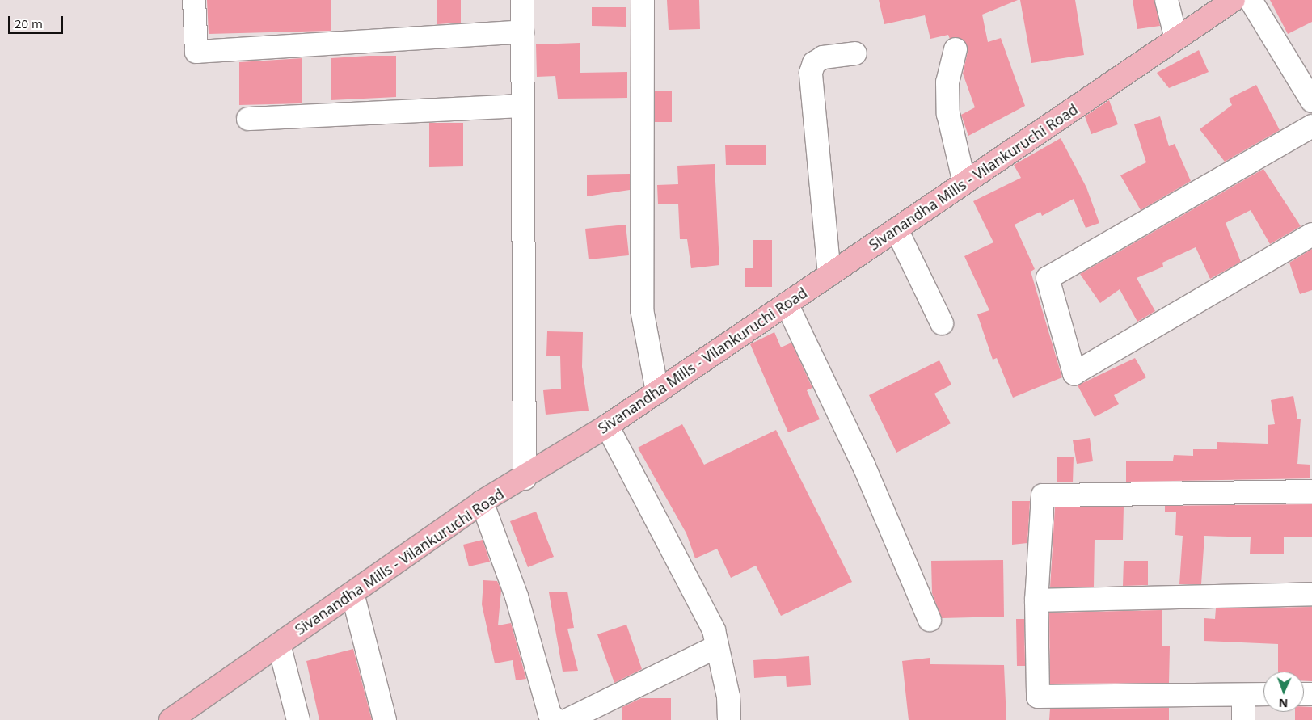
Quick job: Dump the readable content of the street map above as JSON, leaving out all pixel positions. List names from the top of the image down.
{
  "streets": {
    "main road": ["Sivanandha Mills - Vilankuruchi Road"]
  },
  "scale_bar": "20 m",
  "north": "bottom"
}
